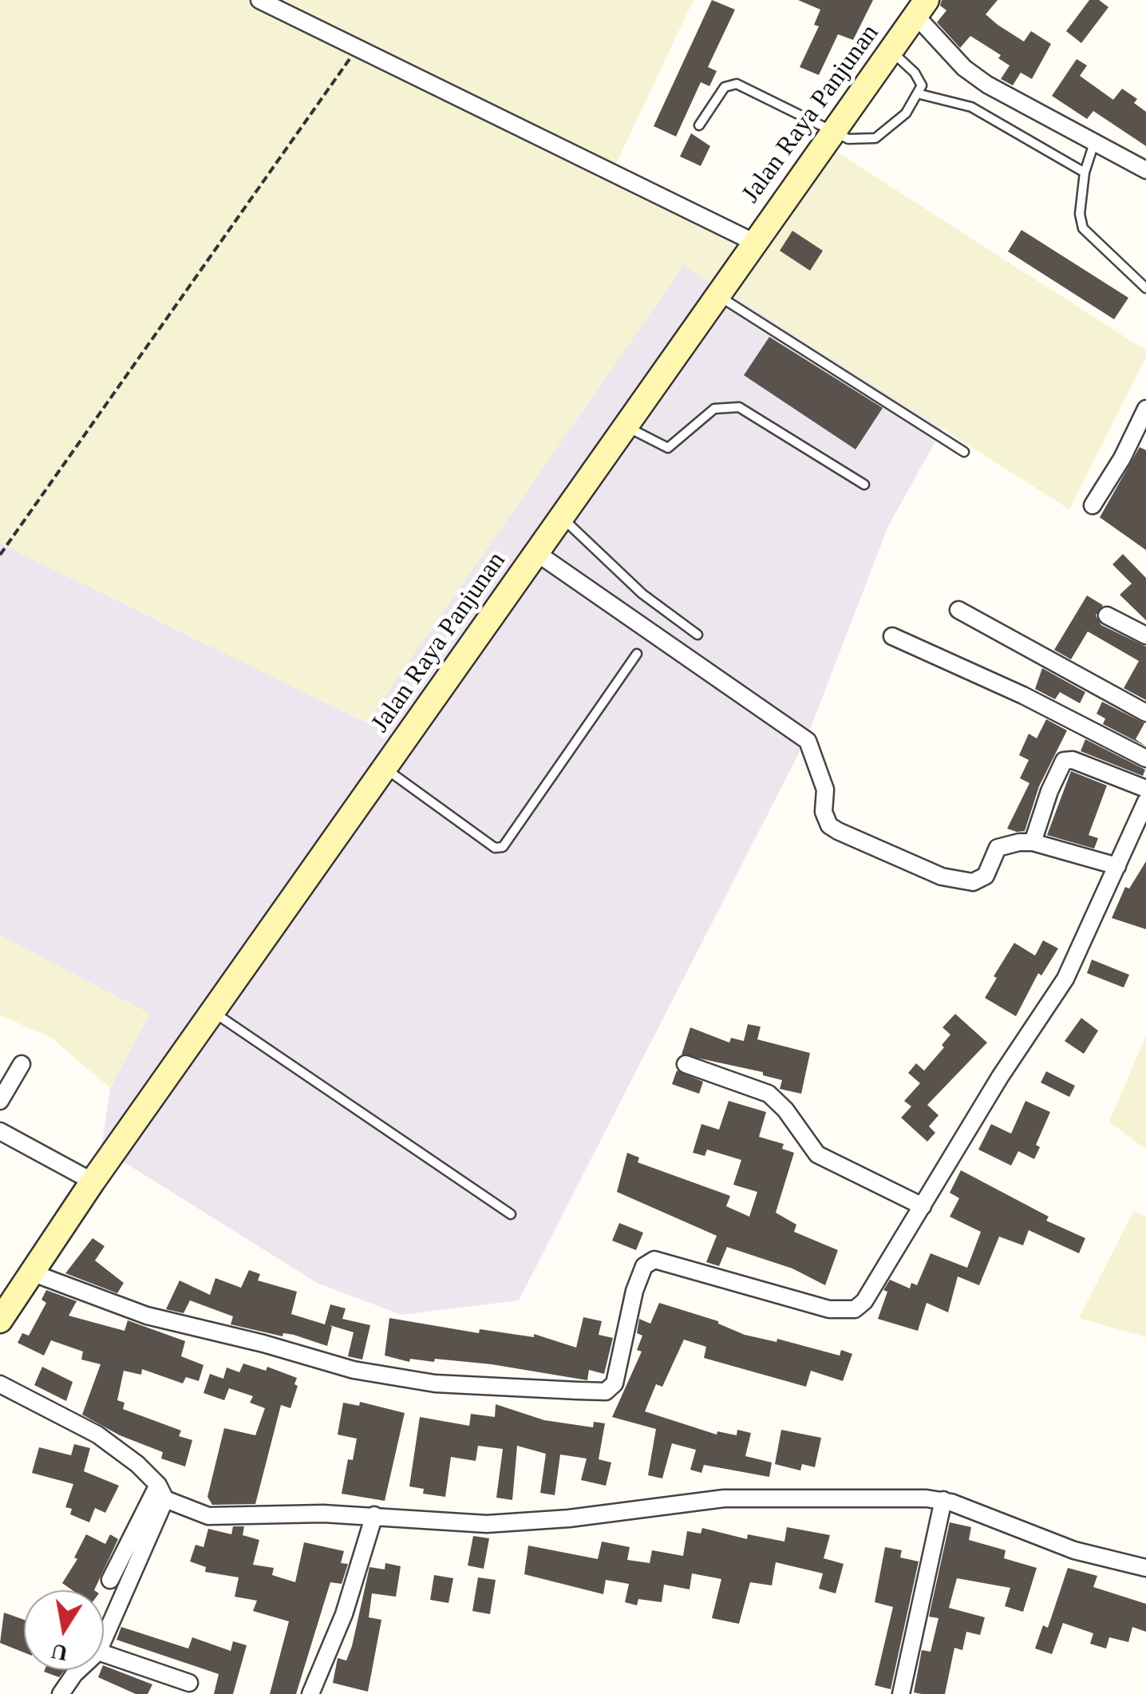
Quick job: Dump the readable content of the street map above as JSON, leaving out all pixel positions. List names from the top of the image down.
{
  "streets": {
    "main road": ["Jalan Raya Panjunan"]
  },
  "north": "bottom"
}
